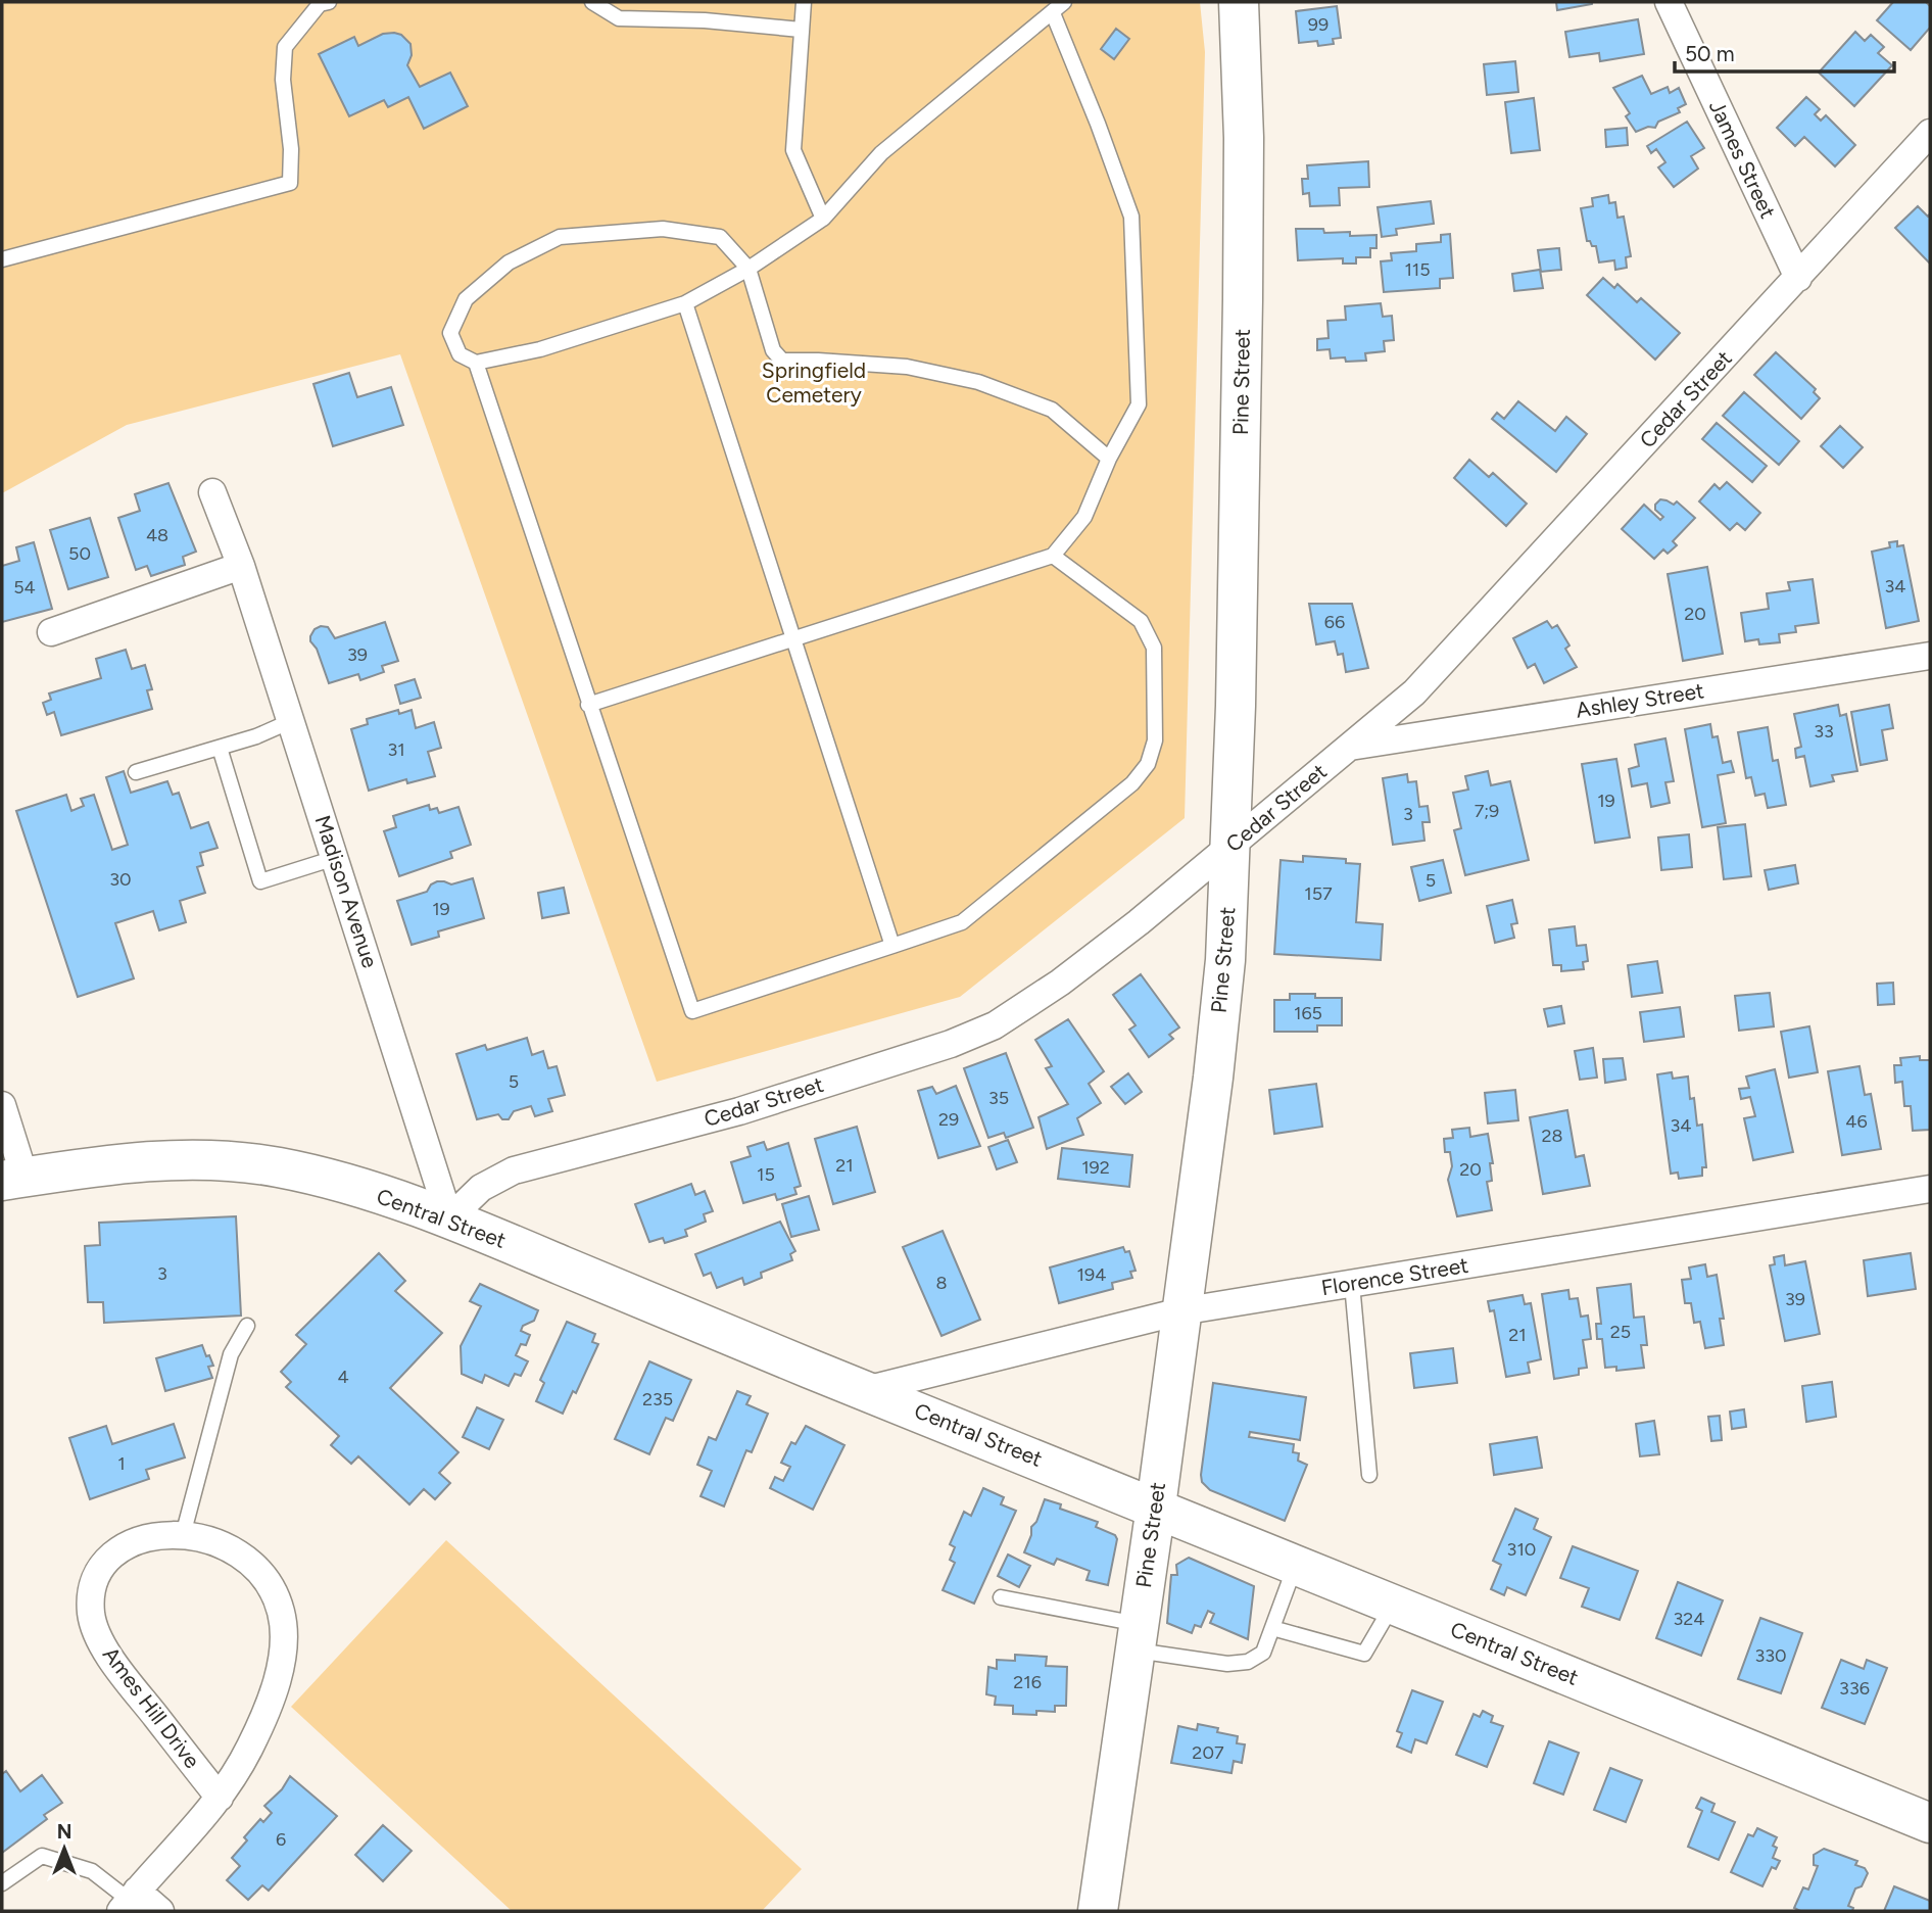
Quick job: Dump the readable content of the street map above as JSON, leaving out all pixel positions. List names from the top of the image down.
{
  "streets": {
    "main road": ["Pine Street", "Central Street"],
    "street": [
      "James Street",
      "Cedar Street",
      "Ashley Street",
      "Madison Avenue",
      "Florence Street",
      "Ames Hill Drive"
    ]
  },
  "crossings": [
    ["James Street", "Cedar Street"],
    ["Pine Street", "Cedar Street"],
    ["Pine Street", "Central Street"],
    ["Pine Street", "Florence Street"],
    ["Cedar Street", "Ashley Street"],
    ["Cedar Street", "Madison Avenue"],
    ["Cedar Street", "Central Street"],
    ["Madison Avenue", "Central Street"],
    ["Central Street", "Florence Street"]
  ],
  "parks": ["Springfield Cemetery"],
  "house_numbers": [
    "99",
    "115",
    "48",
    "50",
    "34",
    "54",
    "20",
    "66",
    "39",
    "33",
    "31",
    "19",
    "7;9",
    "3",
    "30",
    "5",
    "157",
    "19",
    "165",
    "5",
    "35",
    "29",
    "46",
    "34",
    "28",
    "21",
    "192",
    "20",
    "15",
    "3",
    "194",
    "8",
    "39",
    "25",
    "21",
    "4",
    "235",
    "1",
    "310",
    "324",
    "330",
    "216",
    "336",
    "207",
    "6"
  ],
  "scale_bar": "50 m",
  "north": "top"
}
